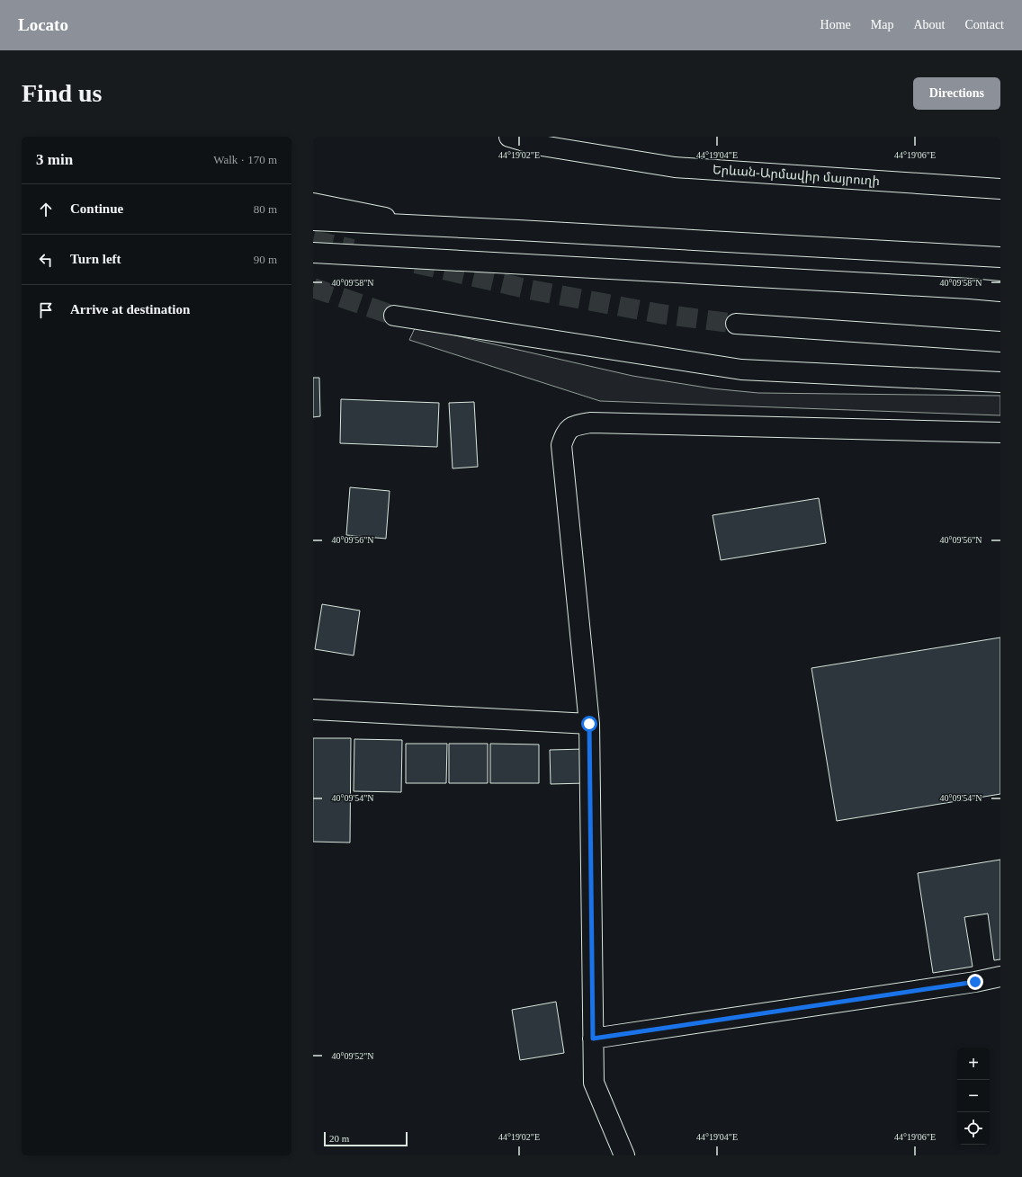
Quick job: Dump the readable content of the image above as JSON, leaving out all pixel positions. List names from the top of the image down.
{
  "streets": {
    "main road": ["Երևան-Արմավիր մայրուղի"]
  },
  "scale_bar": "20 m",
  "page": {
    "header": "Locato",
    "nav": [
      "Home",
      "Map",
      "About",
      "Contact"
    ],
    "buttons": "Directions",
    "title": "Find us",
    "heading": ["3 min", "Walk · 170 m"],
    "list": [
      ["Continue", "80 m"],
      ["Turn left", "90 m"],
      "Arrive at destination"
    ],
    "map_buttons": ["+", "−"],
    "scale": "20 m"
  },
  "coordinates": [
    "44°19'02\"E",
    "44°19'04\"E",
    "44°19'06\"E",
    "40°09'58\"N",
    "40°09'56\"N",
    "40°09'54\"N",
    "40°09'52\"N"
  ]
}
